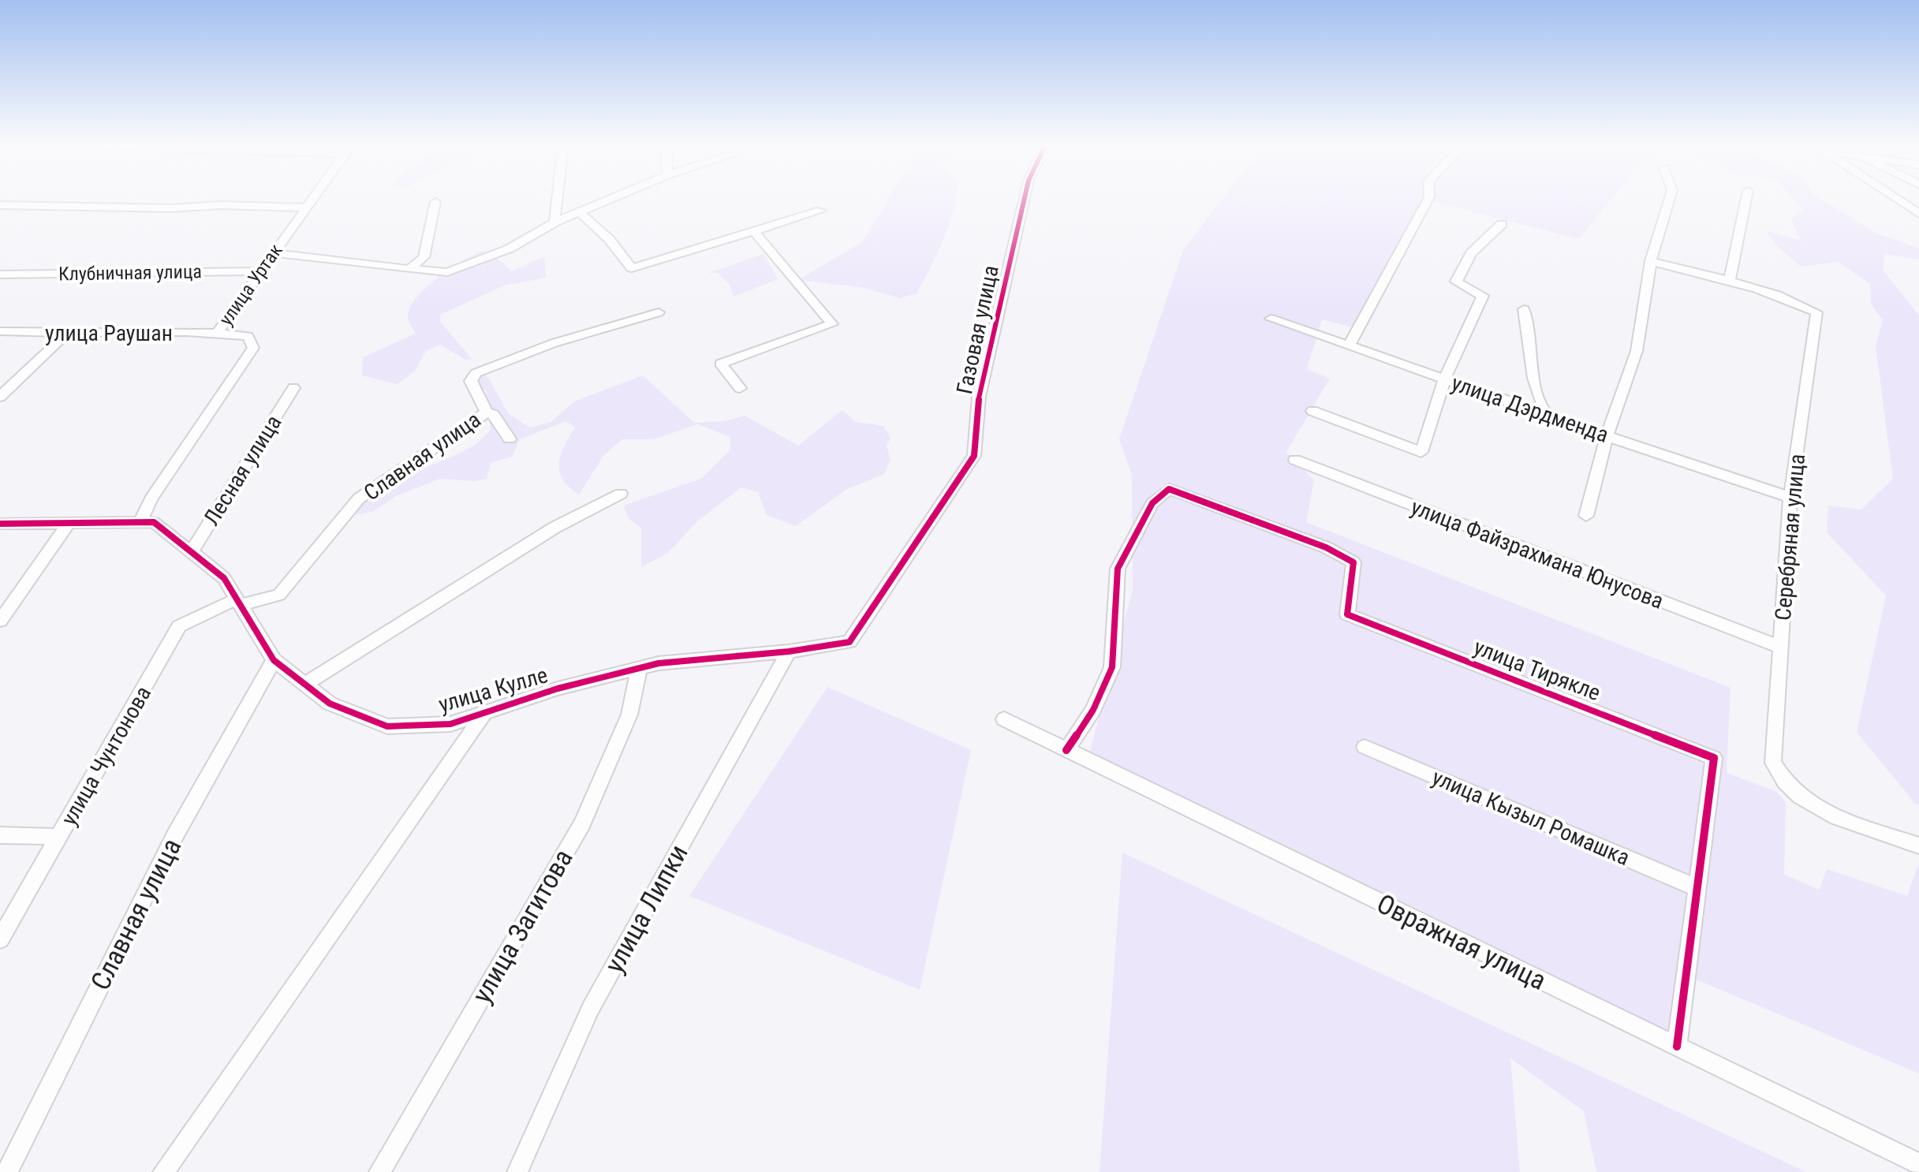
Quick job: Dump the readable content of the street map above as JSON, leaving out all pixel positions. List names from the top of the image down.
{
  "streets": {
    "street": [
      "Клубничная улица",
      "улица Уртак",
      "Газовая улица",
      "улица Раушан",
      "улица Дэрдменда",
      "Славная улица",
      "Лесная улица",
      "Серебряная улица",
      "улица Файзрахмана Юнусова",
      "улица Тирякле",
      "улица Кулле",
      "улица Чунтонова",
      "улица Кызыл Ромашка",
      "улица Липки",
      "улица Загитова",
      "Овражная улица"
    ]
  },
  "crossings": [
    ["Клубничная улица", "улица Уртак"],
    ["улица Уртак", "улица Раушан"],
    ["Газовая улица", "улица Кулле"],
    ["улица Раушан", "улица Кулле"],
    ["улица Дэрдменда", "Серебряная улица"],
    ["Славная улица", "улица Кулле"],
    ["Славная улица", "улица Чунтонова"],
    ["Лесная улица", "улица Кулле"],
    ["Серебряная улица", "улица Файзрахмана Юнусова"],
    ["улица Тирякле", "улица Кызыл Ромашка"],
    ["улица Тирякле", "Овражная улица"],
    ["улица Кулле", "улица Чунтонова"],
    ["улица Кулле", "улица Липки"],
    ["улица Кулле", "улица Загитова"]
  ]
}
